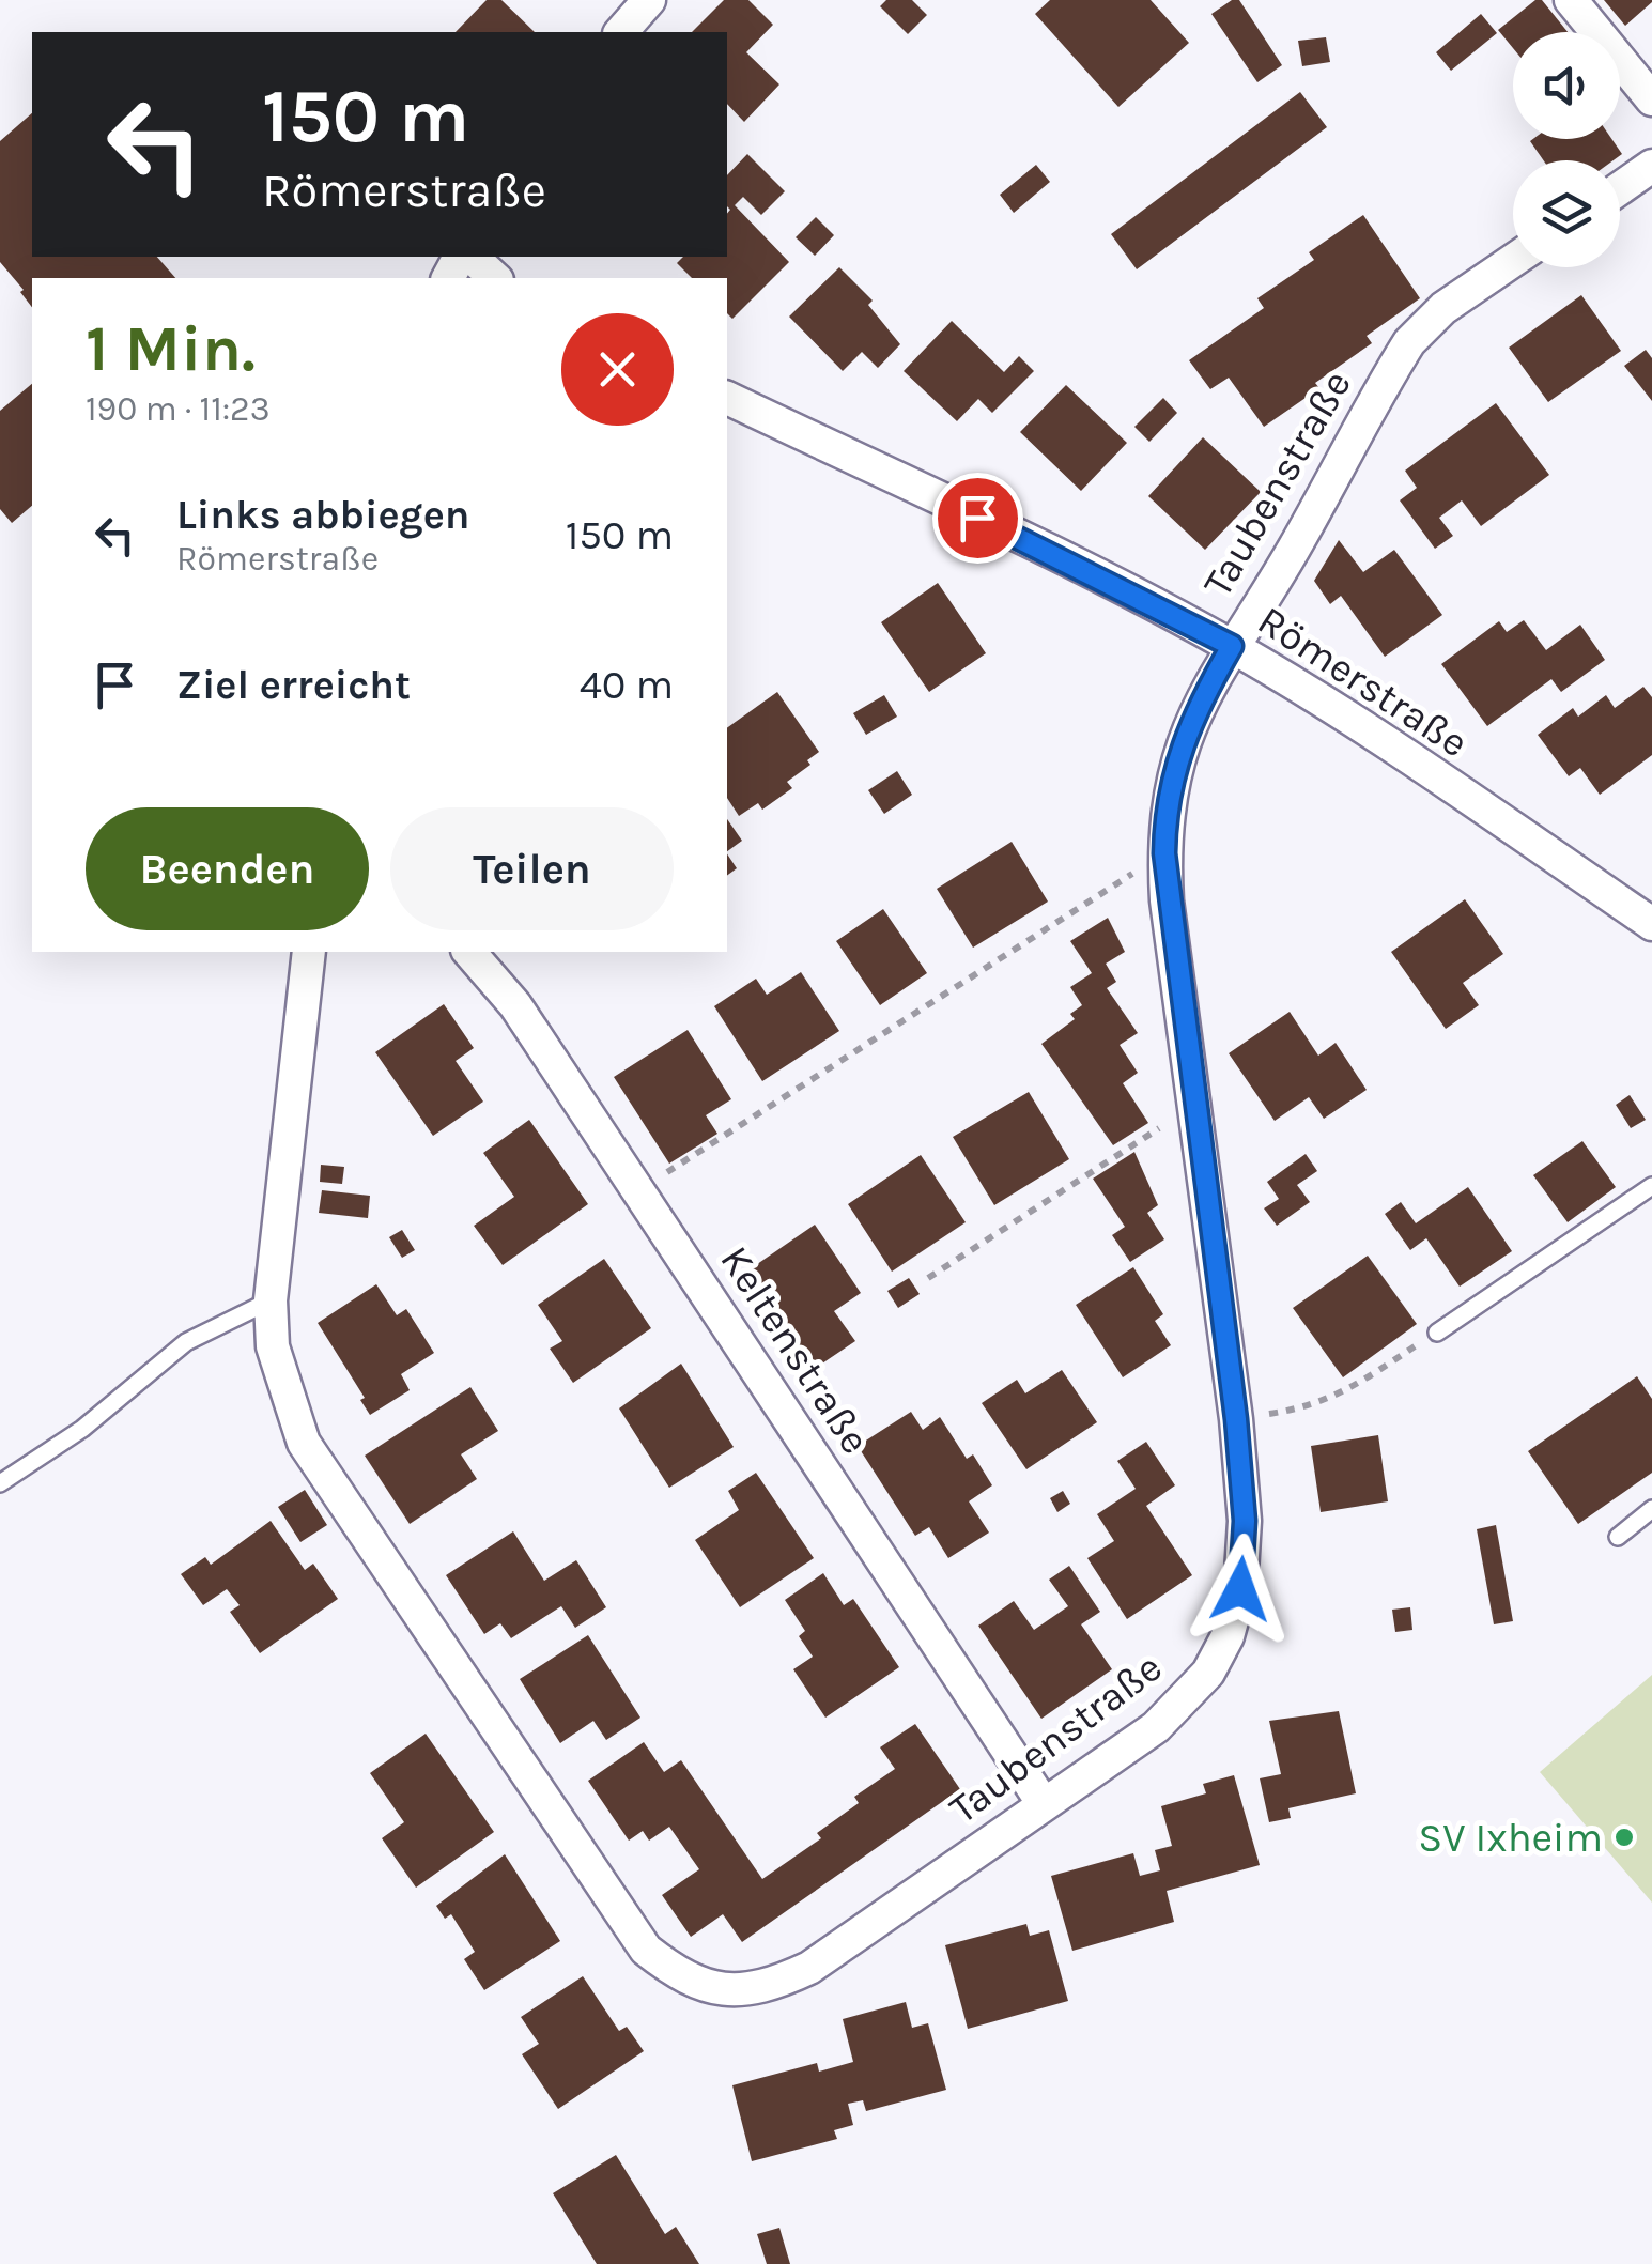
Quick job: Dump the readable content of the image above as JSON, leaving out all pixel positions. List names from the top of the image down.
{
  "streets": {
    "street": ["Taubenstraße", "Römerstraße", "Keltenstraße"]
  },
  "crossings": [
    ["Taubenstraße", "Römerstraße"],
    ["Taubenstraße", "Keltenstraße"]
  ],
  "places": ["SV Ixheim"],
  "page": {
    "turn": ["150 m", "Römerstraße"],
    "heading": ["1 Min.", "190 m · 11:23"],
    "list": [
      {
        "name": "Links abbiegen",
        "note": "Römerstraße",
        "value": "150 m"
      },
      {
        "name": "Ziel erreicht",
        "value": "40 m"
      }
    ],
    "buttons": ["Beenden", "Teilen"]
  }
}
